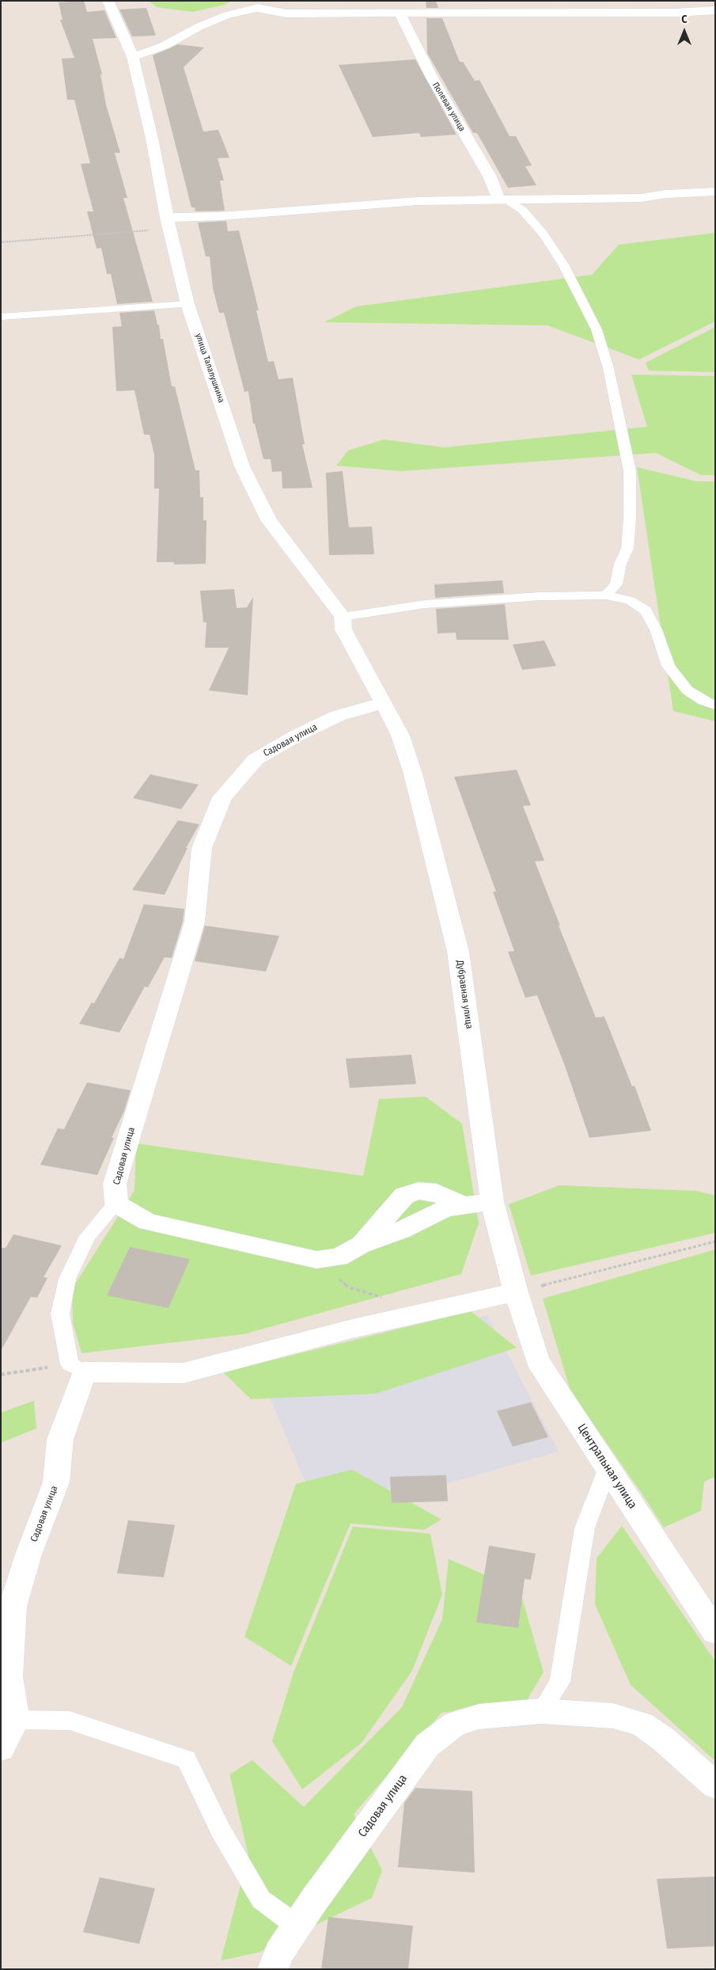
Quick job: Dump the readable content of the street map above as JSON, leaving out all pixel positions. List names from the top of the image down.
{
  "streets": {
    "street": [
      "Полевая улица",
      "улица Талалушкина",
      "Садовая улица",
      "Дубравная улица",
      "Центральная улица"
    ]
  },
  "crossings": [
    ["улица Талалушкина", "Садовая улица"],
    ["улица Талалушкина", "Дубравная улица"],
    ["Садовая улица", "Дубравная улица"],
    ["Дубравная улица", "Центральная улица"]
  ],
  "north": "top"
}
